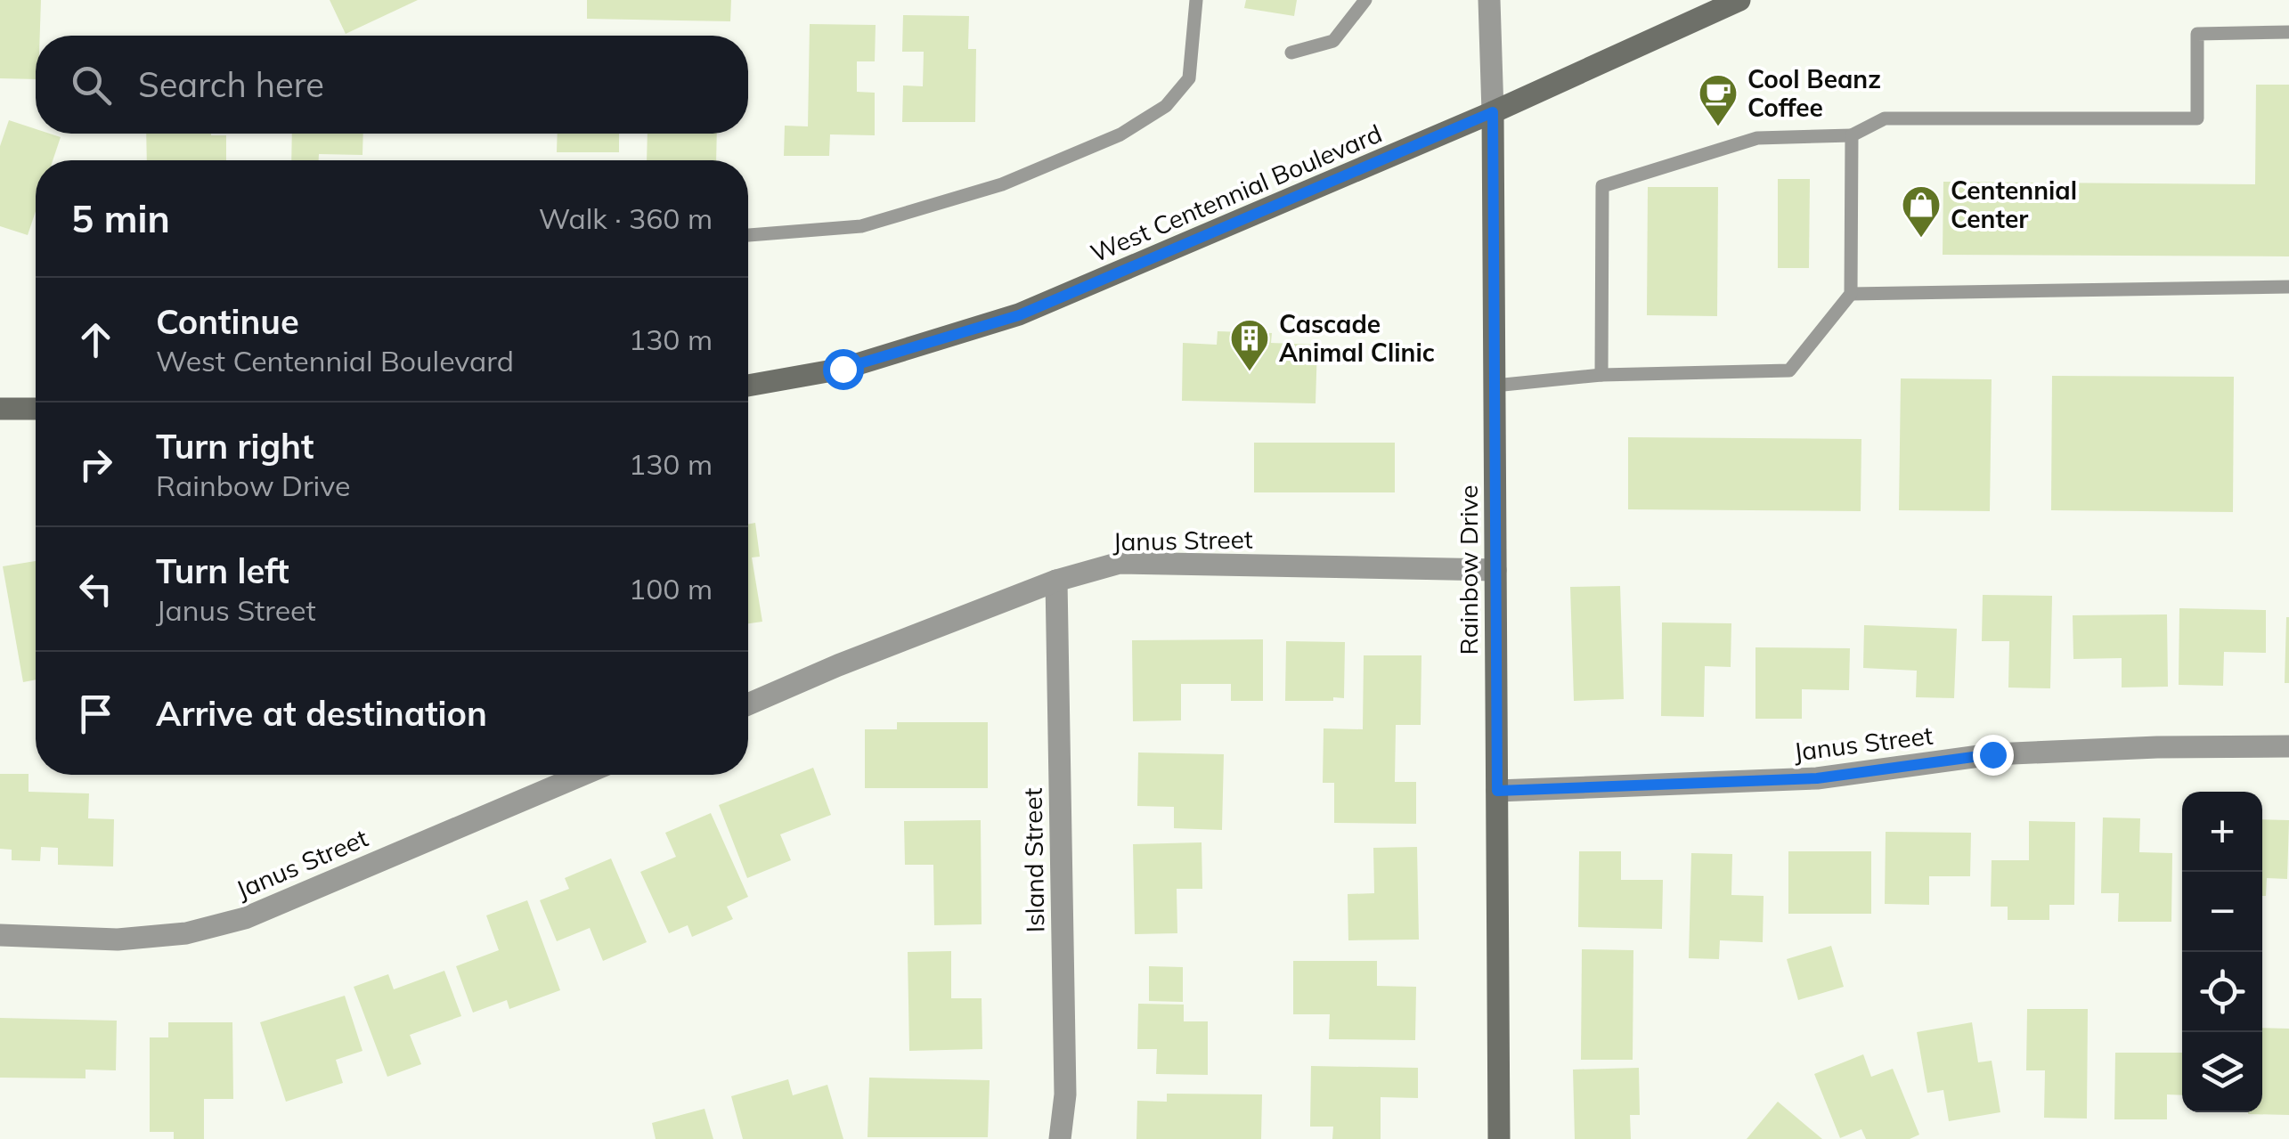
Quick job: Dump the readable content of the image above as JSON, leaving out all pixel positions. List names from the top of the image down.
{
  "streets": {
    "main road": ["West Centennial Boulevard", "Rainbow Drive"],
    "street": ["Janus Street", "Island Street"]
  },
  "crossings": [
    ["West Centennial Boulevard", "Rainbow Drive"],
    ["Janus Street", "Rainbow Drive"],
    ["Janus Street", "Island Street"]
  ],
  "places": {
    "cafe": ["Cool Beanz Coffee"],
    "shop": ["Centennial Center"],
    "building": ["Cascade Animal Clinic"]
  },
  "page": {
    "search": "Search here",
    "heading": ["5 min", "Walk · 360 m"],
    "list": [
      ["Continue", "West Centennial Boulevard", "130 m"],
      ["Turn right", "Rainbow Drive", "130 m"],
      ["Turn left", "Janus Street", "100 m"],
      "Arrive at destination"
    ],
    "map_buttons": ["+", "−"]
  }
}
